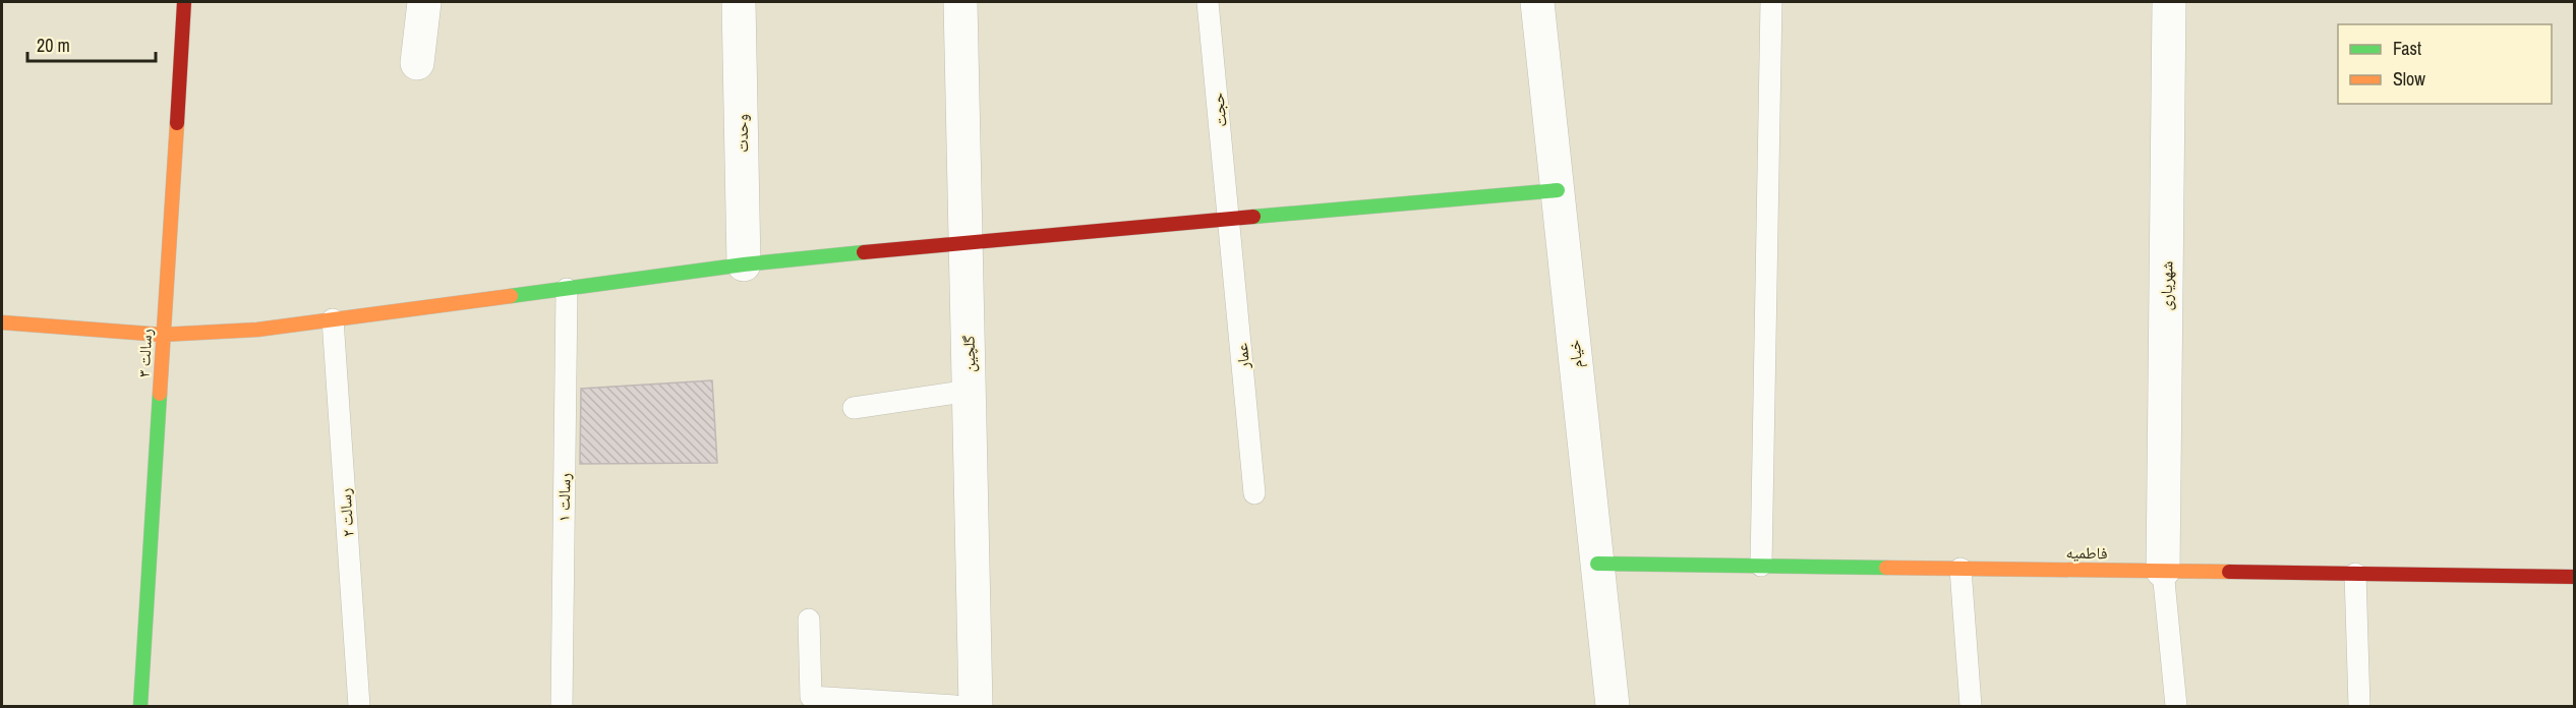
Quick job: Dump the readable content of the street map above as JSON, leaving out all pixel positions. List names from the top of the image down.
{
  "streets": {
    "street": [
      "وحدت",
      "شهریاری",
      "رسالت ۳",
      "گلچین",
      "خیام",
      "فاطمیه"
    ],
    "lane": [
      "حجت",
      "عمار",
      "رسالت ۱",
      "رسالت ۲"
    ]
  },
  "crossings": [
    ["حجت", "عمار"],
    ["شهریاری", "فاطمیه"],
    ["خیام", "فاطمیه"]
  ],
  "legend": ["Fast", "Slow"],
  "scale_bar": "20 m"
}
